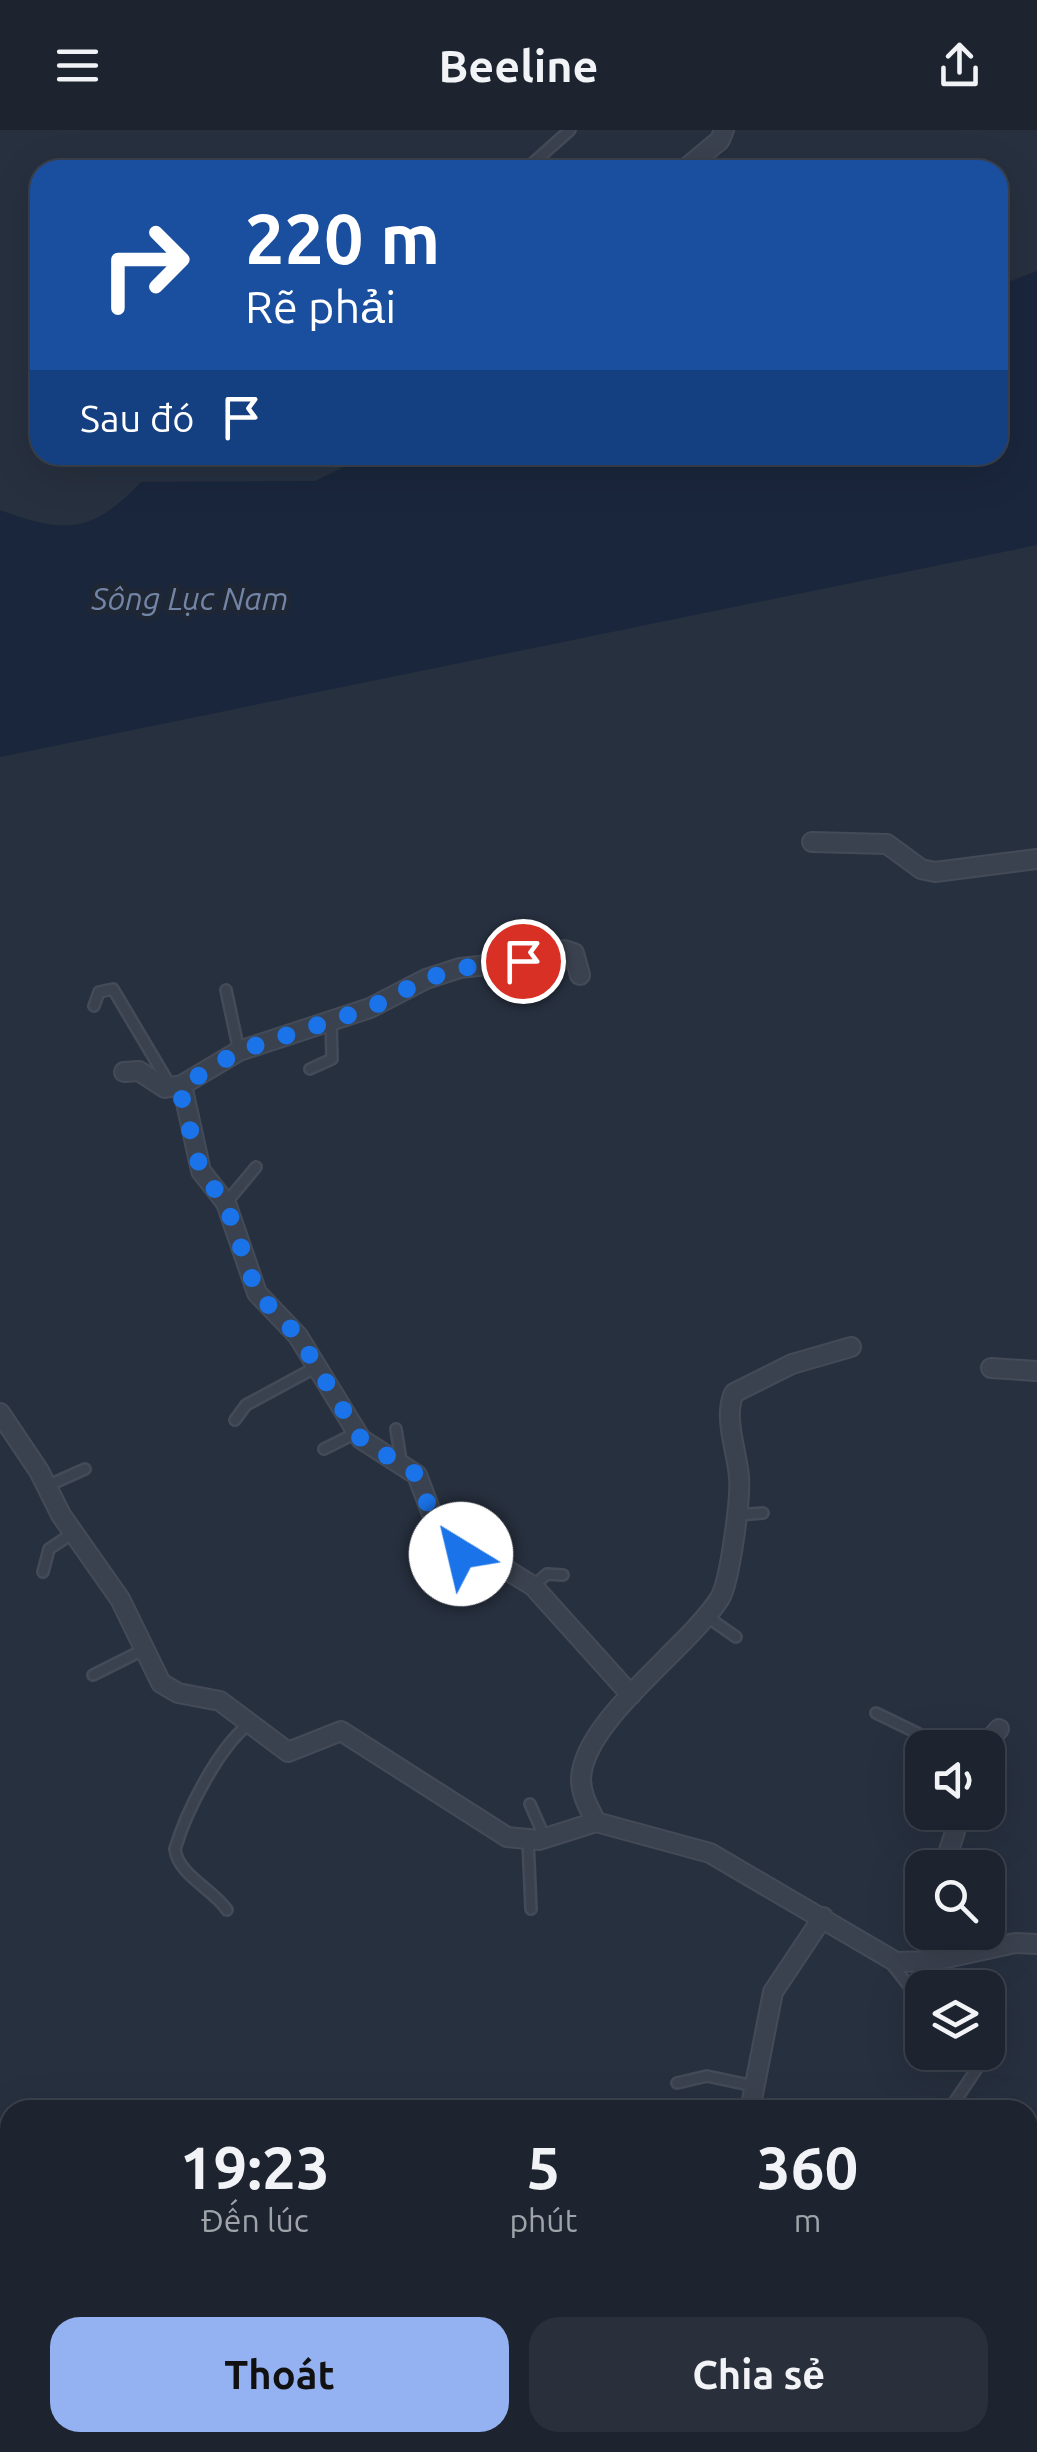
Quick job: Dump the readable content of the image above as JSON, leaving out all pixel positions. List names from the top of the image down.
{
  "water": ["Sông Lục Nam"],
  "page": {
    "header": "Beeline",
    "turn": ["220 m", "Rẽ phải"],
    "then": "Sau đó",
    "eta": [
      "19:23",
      "Đến lúc",
      "5",
      "phút",
      "360",
      "m"
    ],
    "buttons": ["Thoát", "Chia sẻ"]
  }
}
